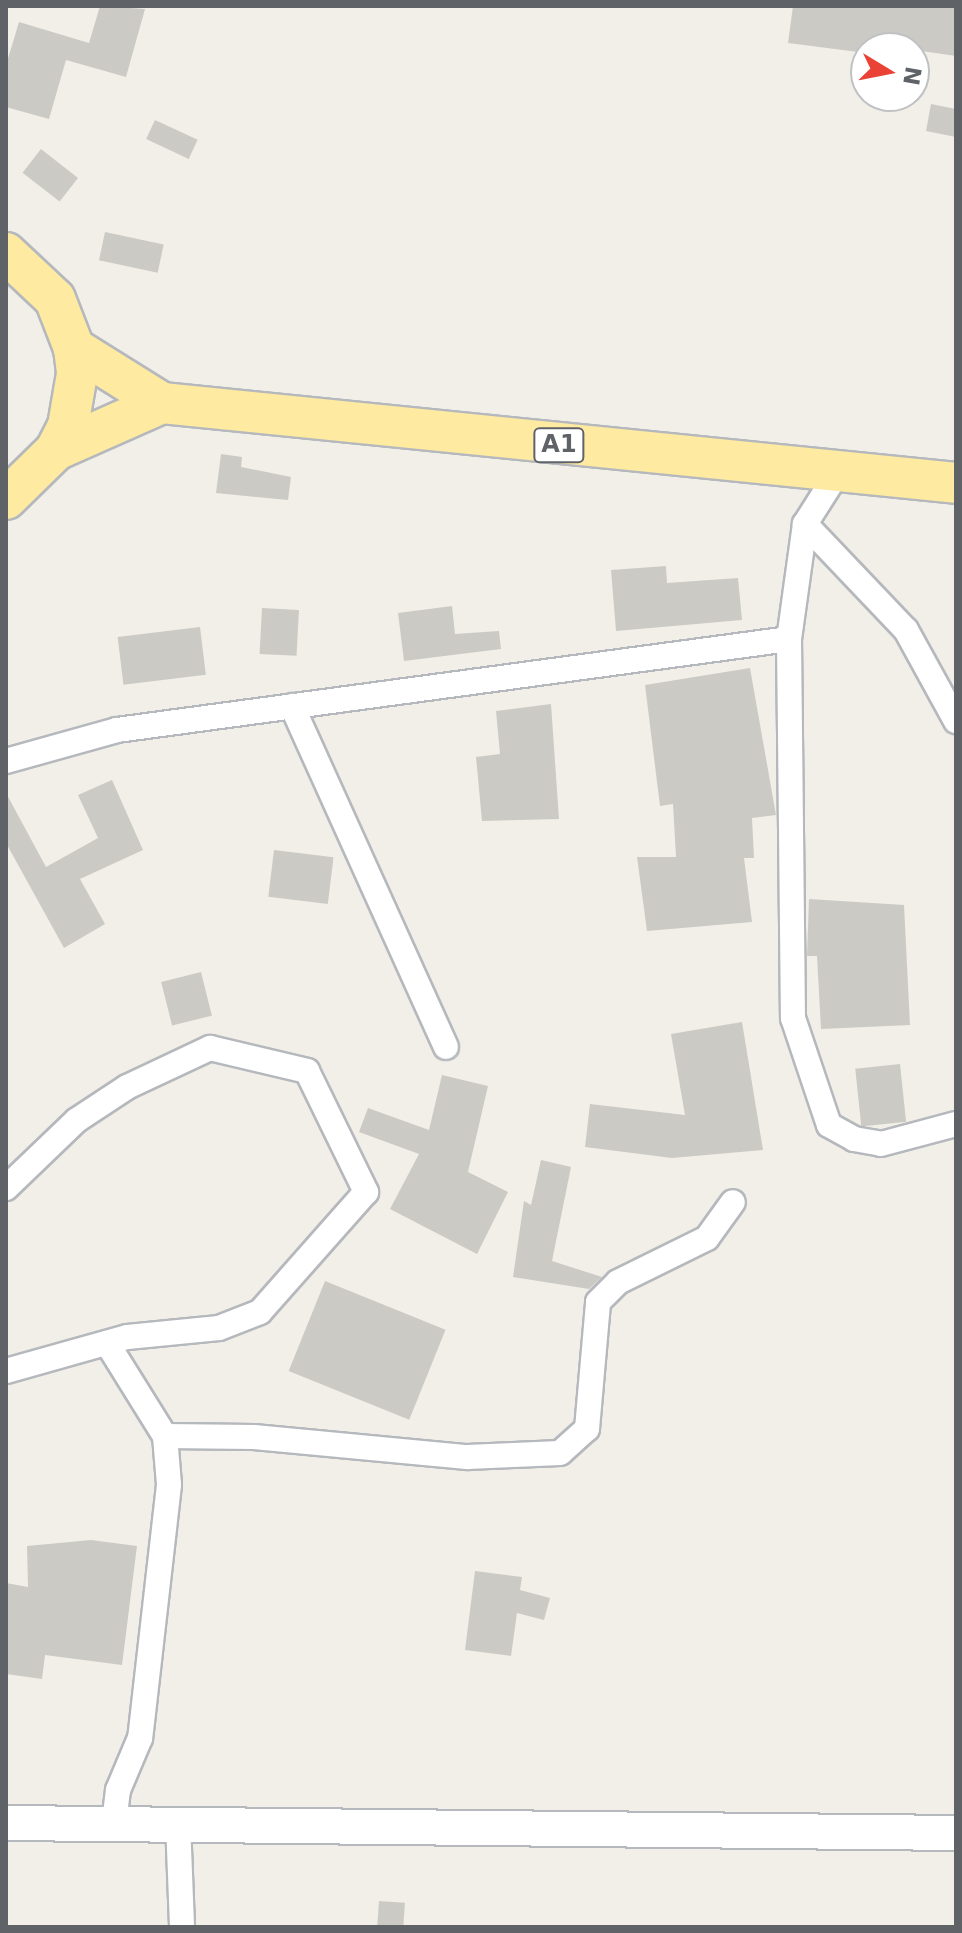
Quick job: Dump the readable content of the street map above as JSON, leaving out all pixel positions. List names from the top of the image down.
{
  "streets": {
    "highway": ["A1"]
  },
  "north": "right"
}
